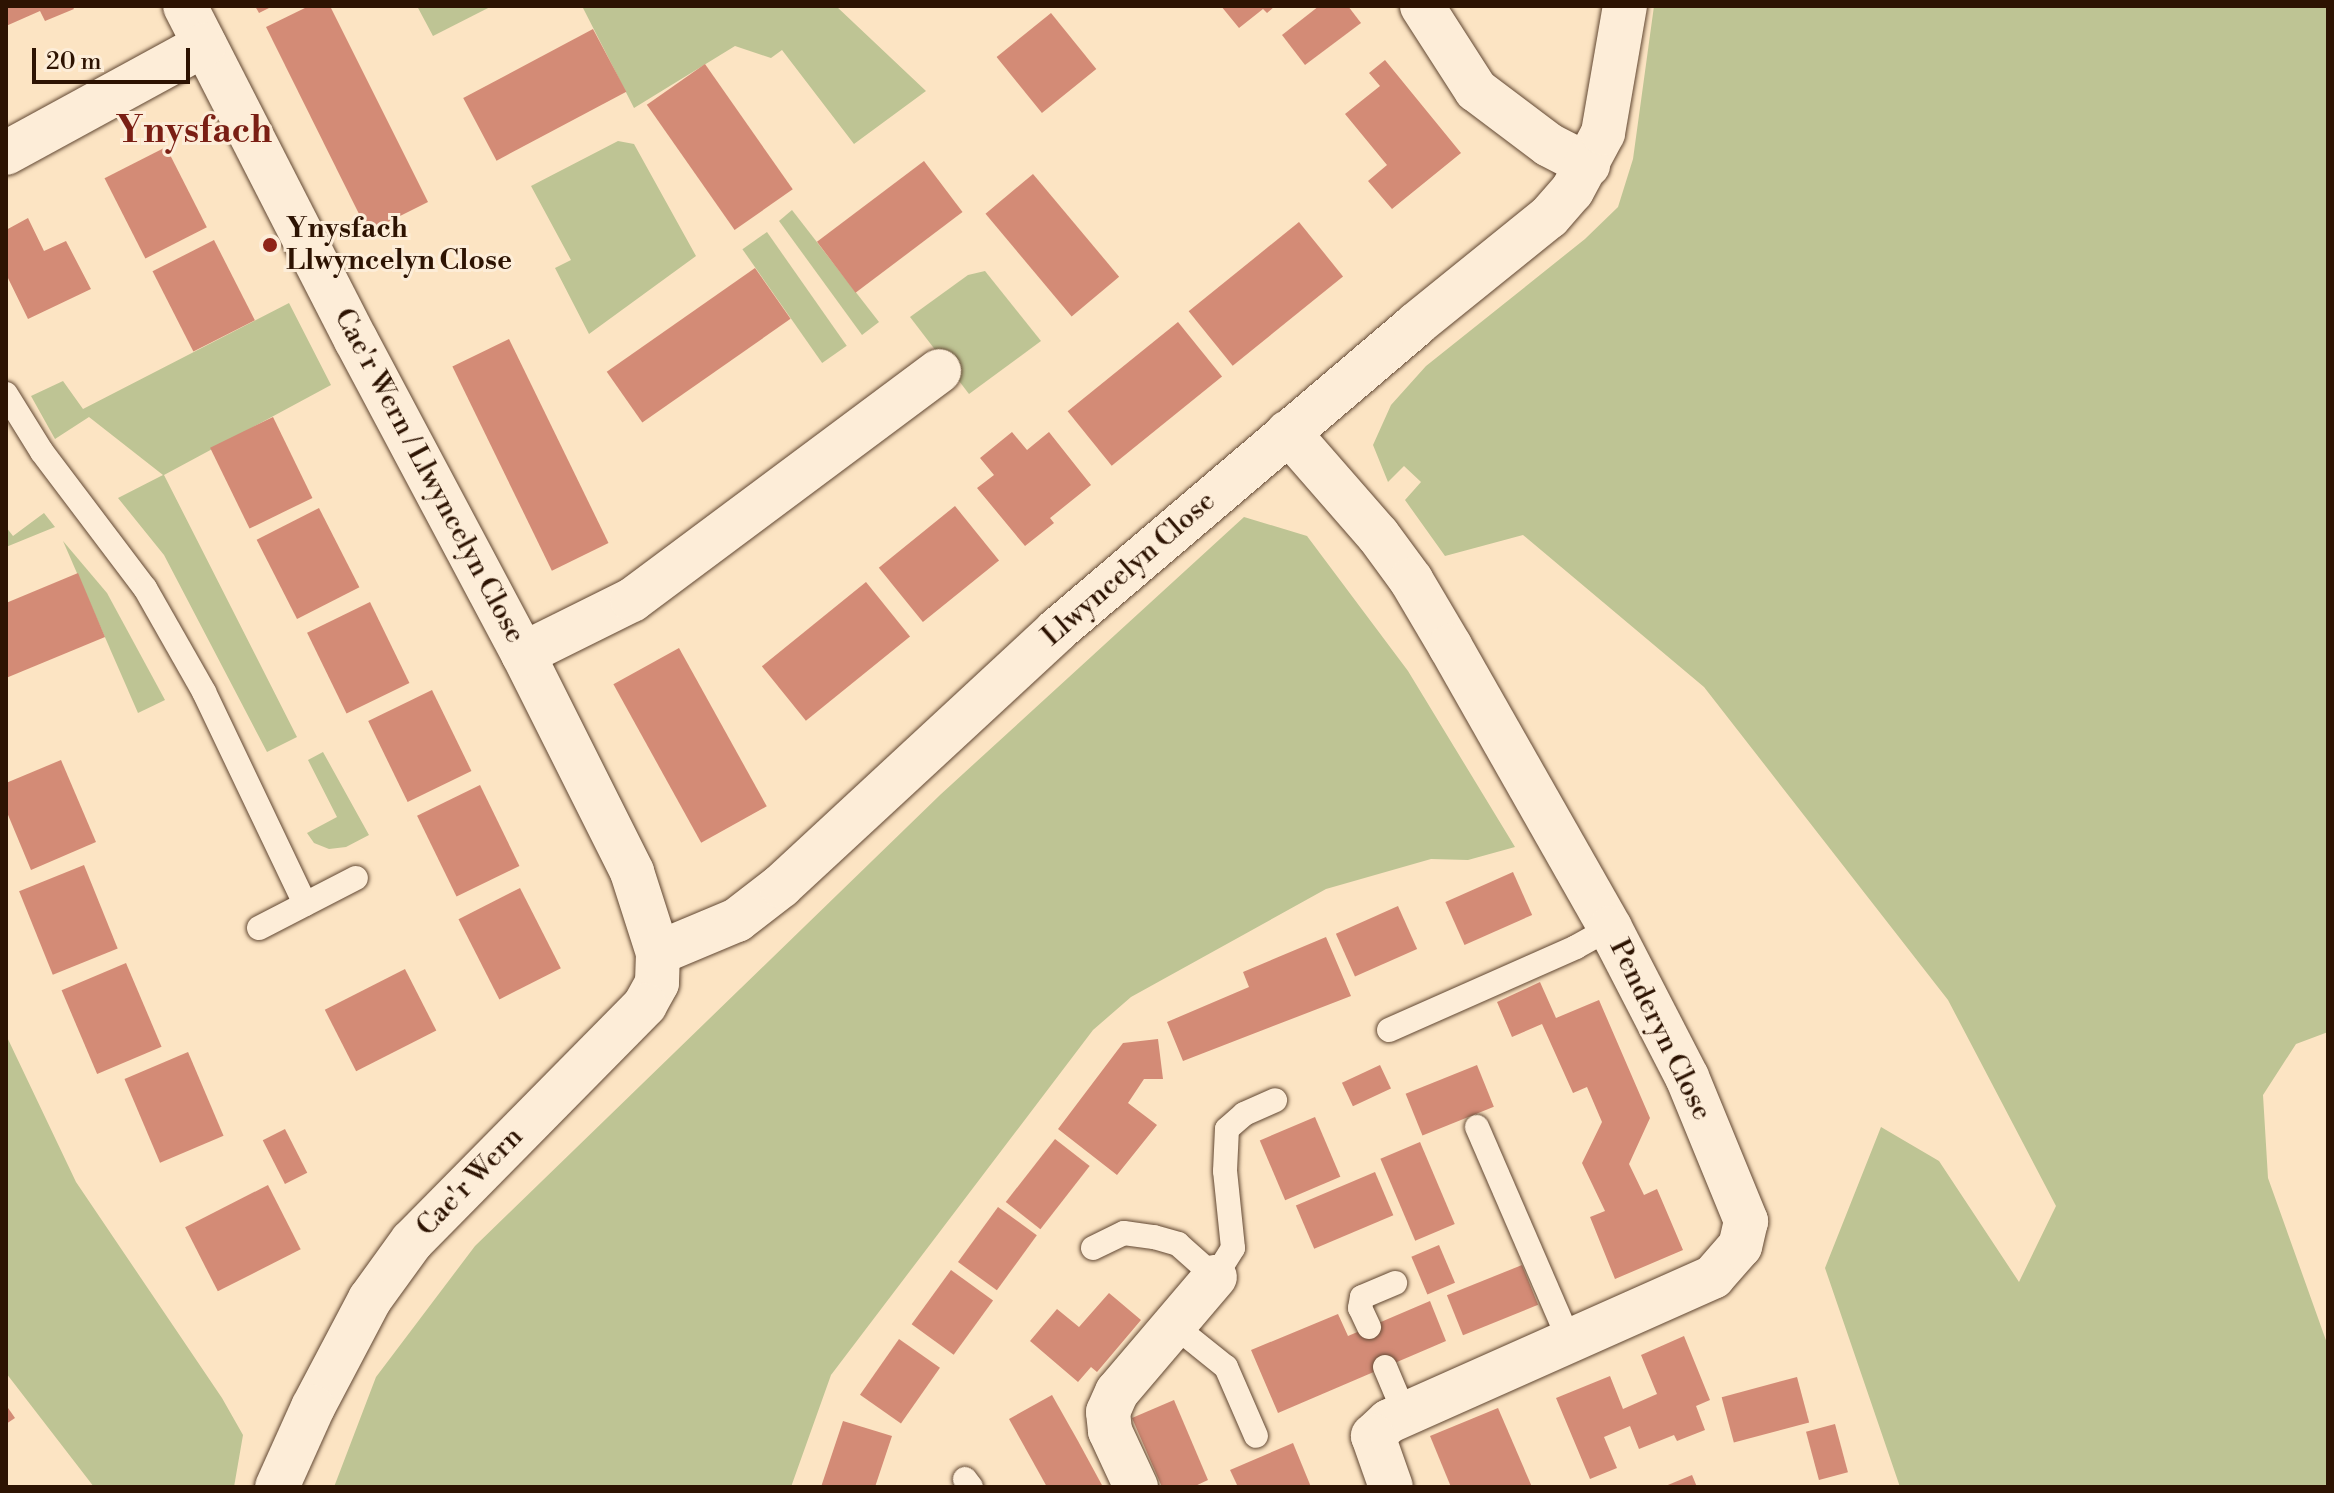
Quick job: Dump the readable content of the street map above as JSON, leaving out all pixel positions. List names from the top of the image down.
{
  "streets": {
    "street": [
      "Cae'r Wern / Llwyncelyn Close",
      "Llwyncelyn Close",
      "Penderyn Close",
      "Cae'r Wern"
    ]
  },
  "crossings": [
    ["Cae'r Wern / Llwyncelyn Close", "Llwyncelyn Close"],
    ["Cae'r Wern / Llwyncelyn Close", "Cae'r Wern"],
    ["Llwyncelyn Close", "Penderyn Close"],
    ["Llwyncelyn Close", "Cae'r Wern"]
  ],
  "districts": ["Ynysfach"],
  "places": ["Ynysfach Llwyncelyn Close"],
  "scale_bar": "20 m"
}
